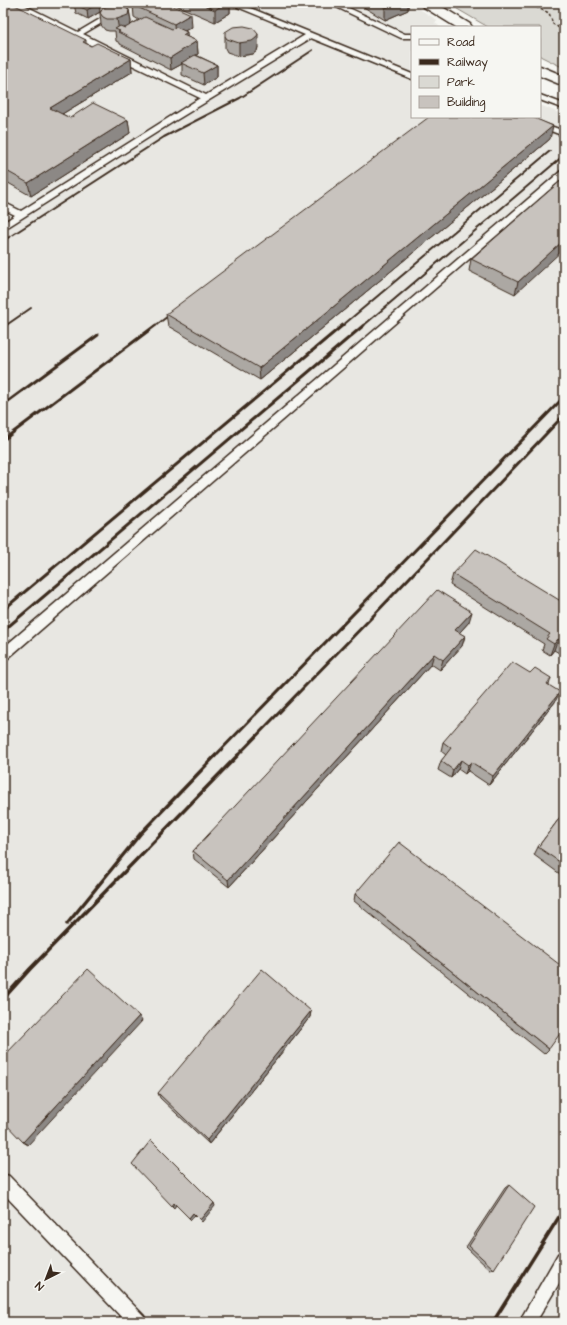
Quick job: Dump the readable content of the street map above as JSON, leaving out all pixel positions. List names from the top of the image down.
{
  "legend": [
    "Road",
    "Railway",
    "Park",
    "Building"
  ],
  "north": "bottom left"
}
